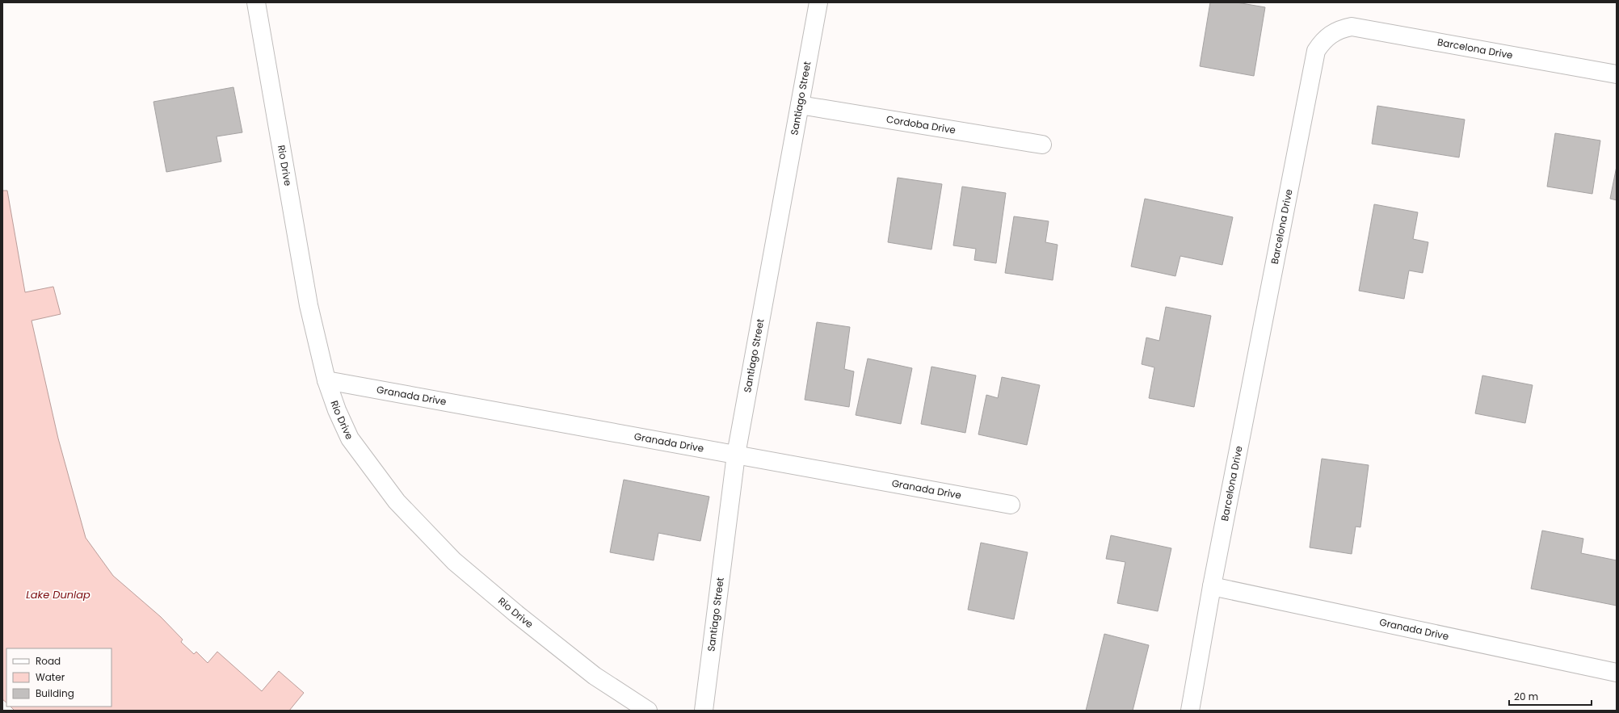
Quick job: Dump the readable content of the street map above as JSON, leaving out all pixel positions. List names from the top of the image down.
{
  "streets": {
    "street": [
      "Barcelona Drive",
      "Santiago Street",
      "Cordoba Drive",
      "Rio Drive",
      "Granada Drive"
    ]
  },
  "crossings": [
    ["Barcelona Drive", "Granada Drive"],
    ["Santiago Street", "Cordoba Drive"],
    ["Santiago Street", "Granada Drive"],
    ["Rio Drive", "Granada Drive"]
  ],
  "water": ["Lake Dunlap"],
  "legend": ["Road", "Water", "Building"],
  "scale_bar": "20 m"
}
